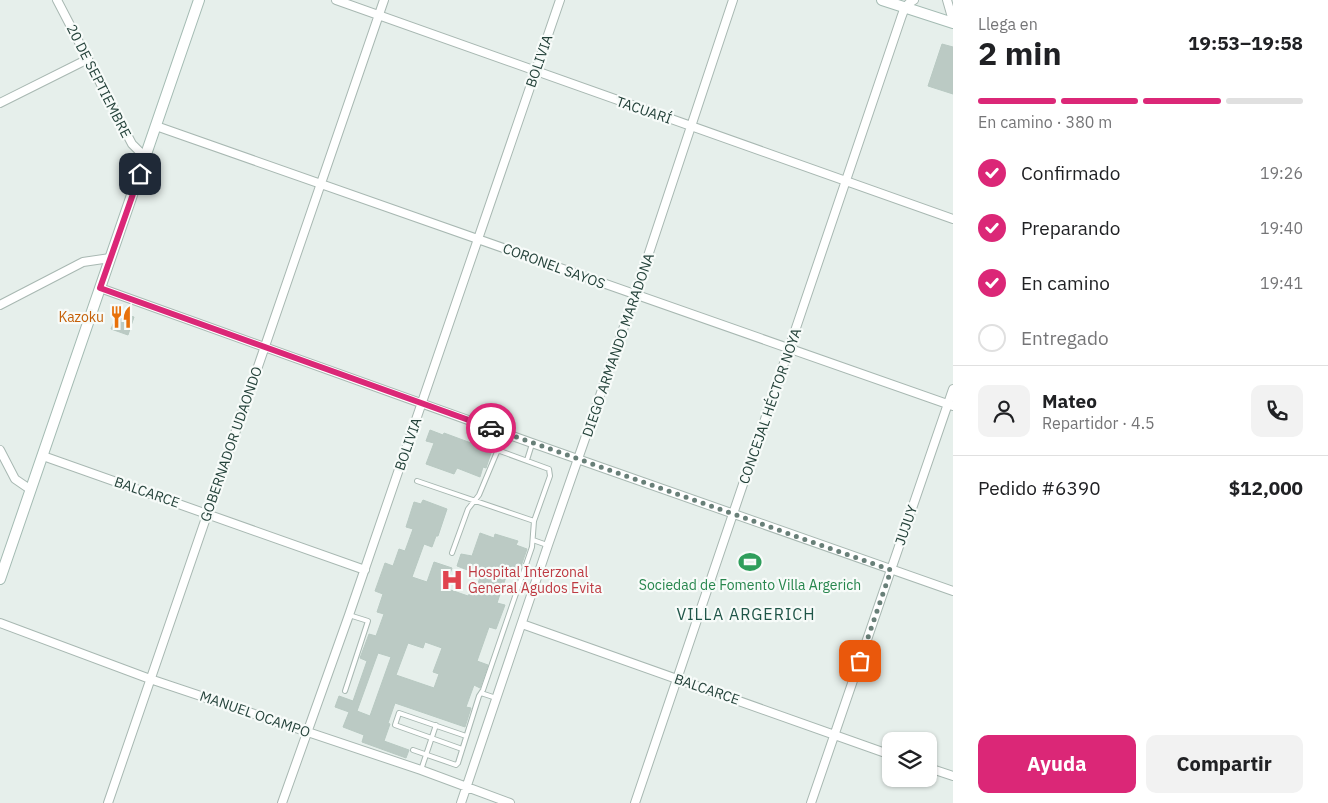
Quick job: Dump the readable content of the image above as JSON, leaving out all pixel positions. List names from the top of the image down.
{
  "streets": {
    "street": [
      "BOLIVIA",
      "20 DE SEPTIEMBRE",
      "TACUARÍ",
      "CORONEL SAYOS",
      "DIEGO ARMANDO MARADONA",
      "CONCEJAL HÉCTOR NOYA",
      "GOBERNADOR UDAONDO",
      "BALCARCE",
      "JUJUY",
      "MANUEL OCAMPO"
    ]
  },
  "crossings": [
    ["BOLIVIA", "TACUARÍ"],
    ["BOLIVIA", "CORONEL SAYOS"],
    ["BOLIVIA", "BALCARCE"],
    ["BOLIVIA", "MANUEL OCAMPO"],
    ["TACUARÍ", "DIEGO ARMANDO MARADONA"],
    ["TACUARÍ", "CONCEJAL HÉCTOR NOYA"],
    ["TACUARÍ", "GOBERNADOR UDAONDO"],
    ["CORONEL SAYOS", "DIEGO ARMANDO MARADONA"],
    ["CORONEL SAYOS", "CONCEJAL HÉCTOR NOYA"],
    ["CORONEL SAYOS", "GOBERNADOR UDAONDO"],
    ["CORONEL SAYOS", "JUJUY"],
    ["DIEGO ARMANDO MARADONA", "BALCARCE"],
    ["DIEGO ARMANDO MARADONA", "MANUEL OCAMPO"],
    ["CONCEJAL HÉCTOR NOYA", "BALCARCE"],
    ["GOBERNADOR UDAONDO", "BALCARCE"],
    ["GOBERNADOR UDAONDO", "MANUEL OCAMPO"],
    ["BALCARCE", "JUJUY"]
  ],
  "districts": ["VILLA ARGERICH"],
  "places": {
    "restaurant": ["Kazoku"],
    "sports": ["Sociedad de Fomento Villa Argerich"],
    "hospital": ["Hospital Interzonal General Agudos Evita"]
  },
  "page": {
    "heading": ["2 min", "Llega en", "19:53–19:58"],
    "panel": [
      "Mateo",
      "Repartidor · 4.5",
      "Pedido #6390",
      "$12,000"
    ],
    "bar": "En camino · 380 m",
    "list": [
      ["Confirmado", "19:26"],
      ["Preparando", "19:40"],
      ["En camino", "19:41"],
      "Entregado"
    ],
    "buttons": ["Ayuda", "Compartir"]
  }
}
